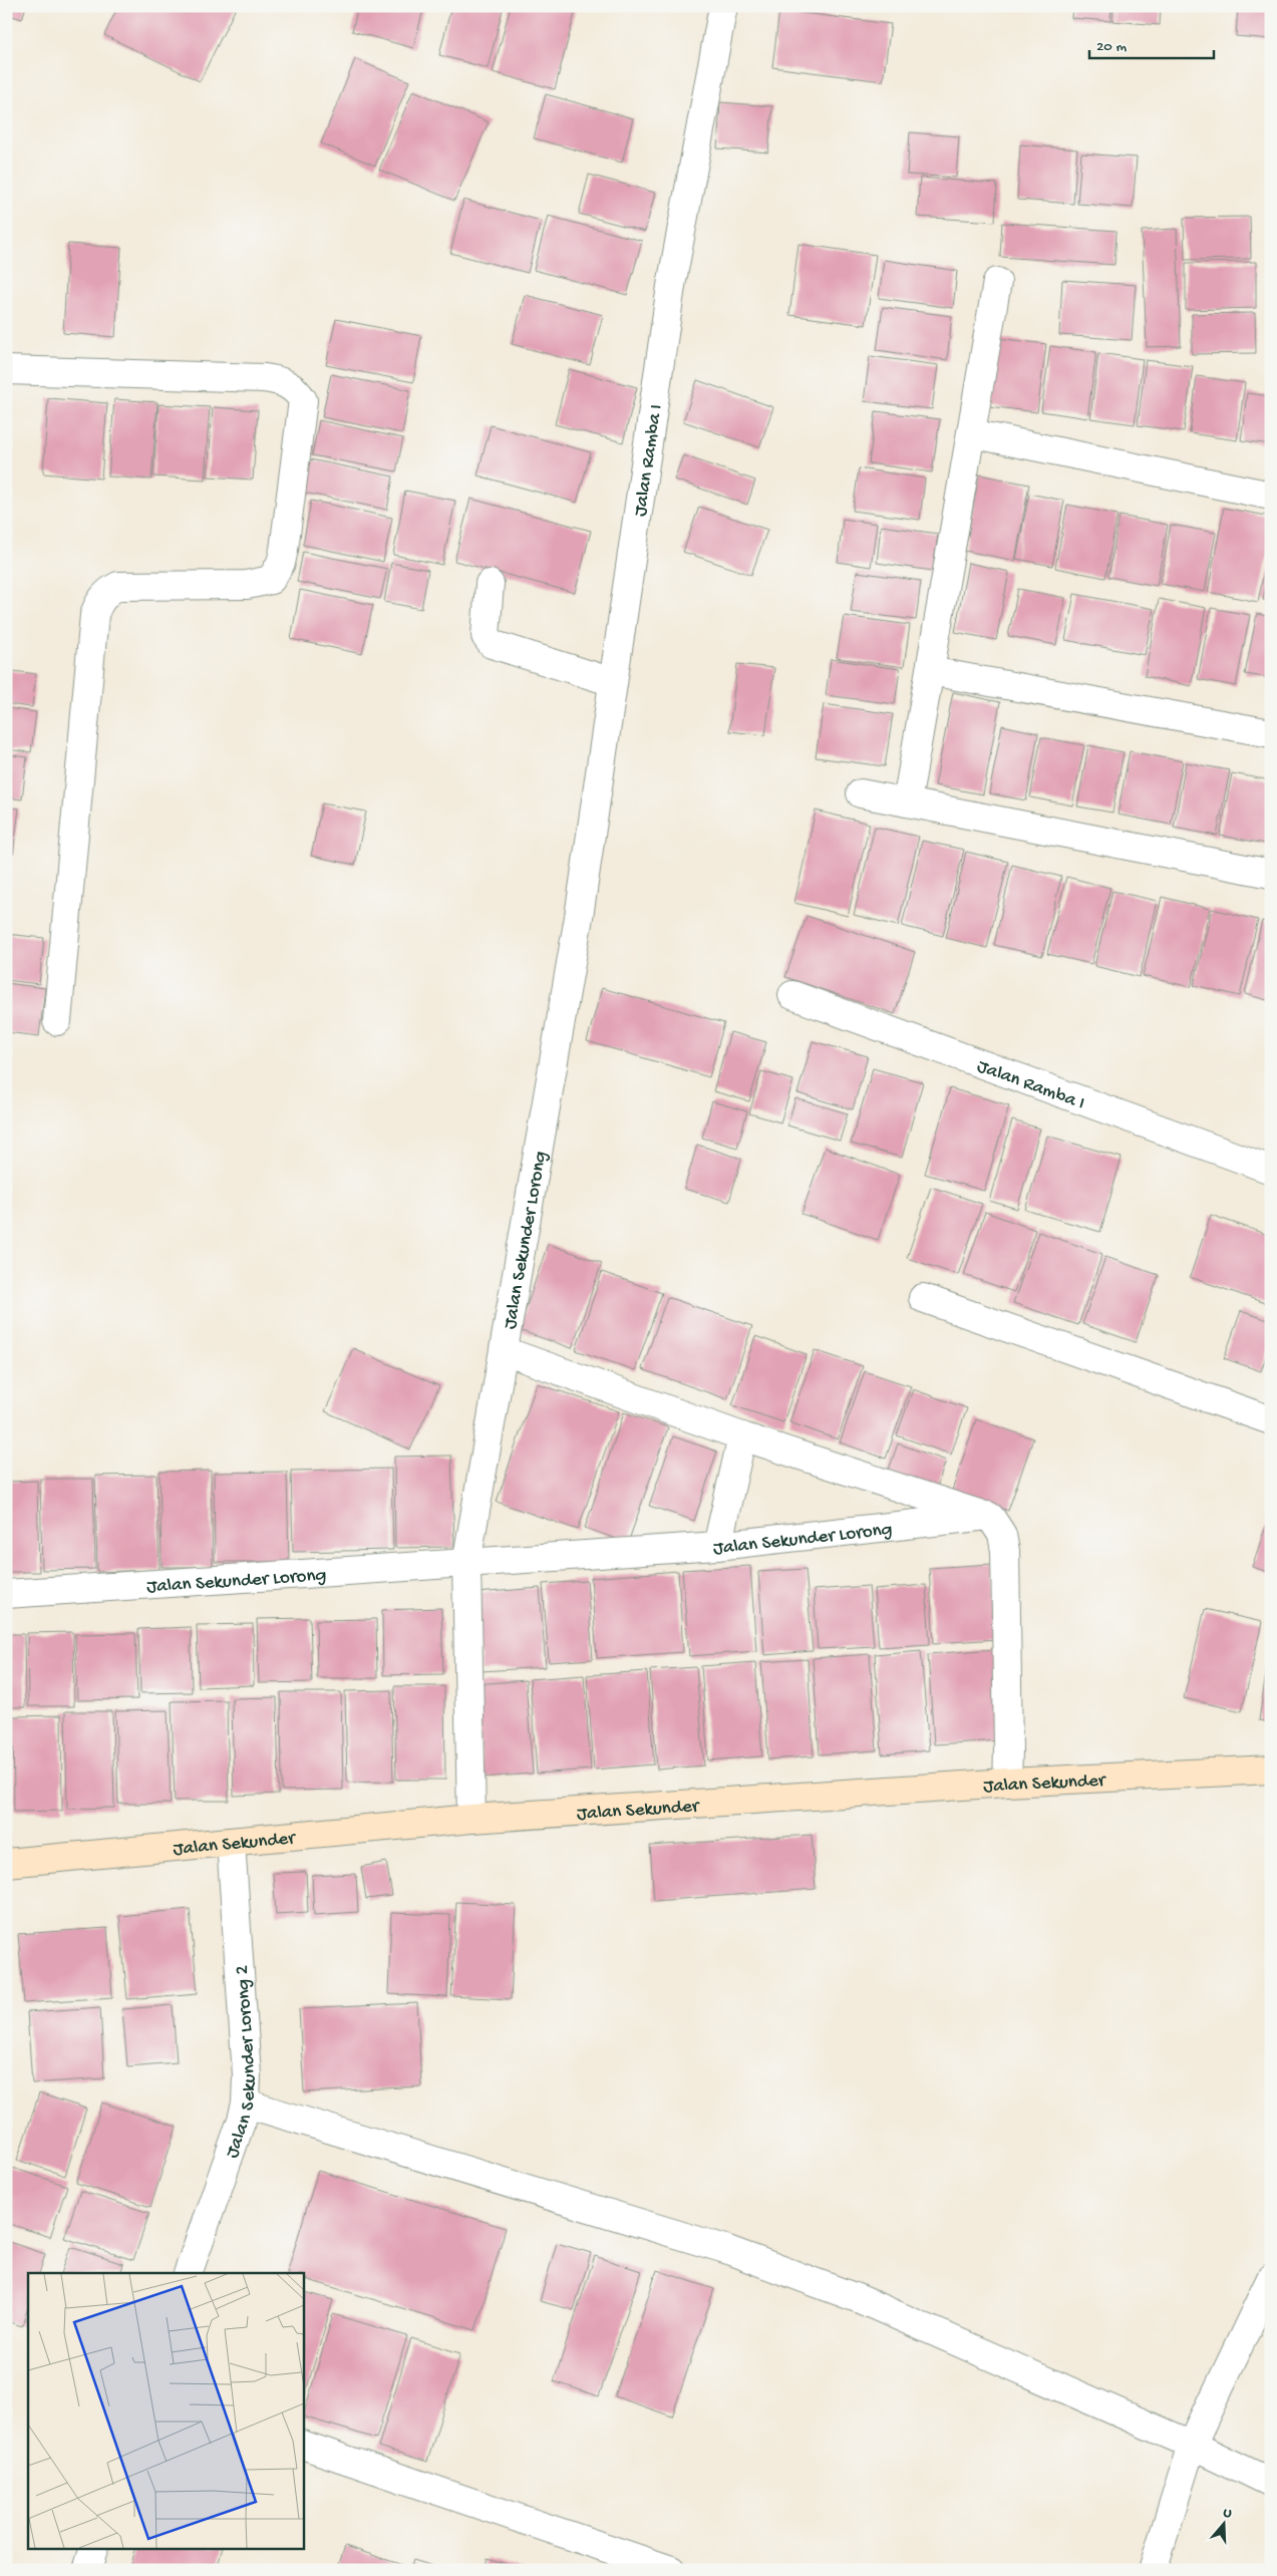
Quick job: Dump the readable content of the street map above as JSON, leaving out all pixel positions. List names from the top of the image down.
{
  "streets": {
    "street": [
      "Jalan Ramba I",
      "Jalan Sekunder Lorong",
      "Jalan Sekunder",
      "Jalan Sekunder Lorong 2"
    ]
  },
  "crossings": [
    ["Jalan Ramba I", "Jalan Sekunder Lorong"],
    ["Jalan Sekunder Lorong", "Jalan Sekunder"],
    ["Jalan Sekunder", "Jalan Sekunder Lorong 2"]
  ],
  "scale_bar": "20 m",
  "north": "top"
}
